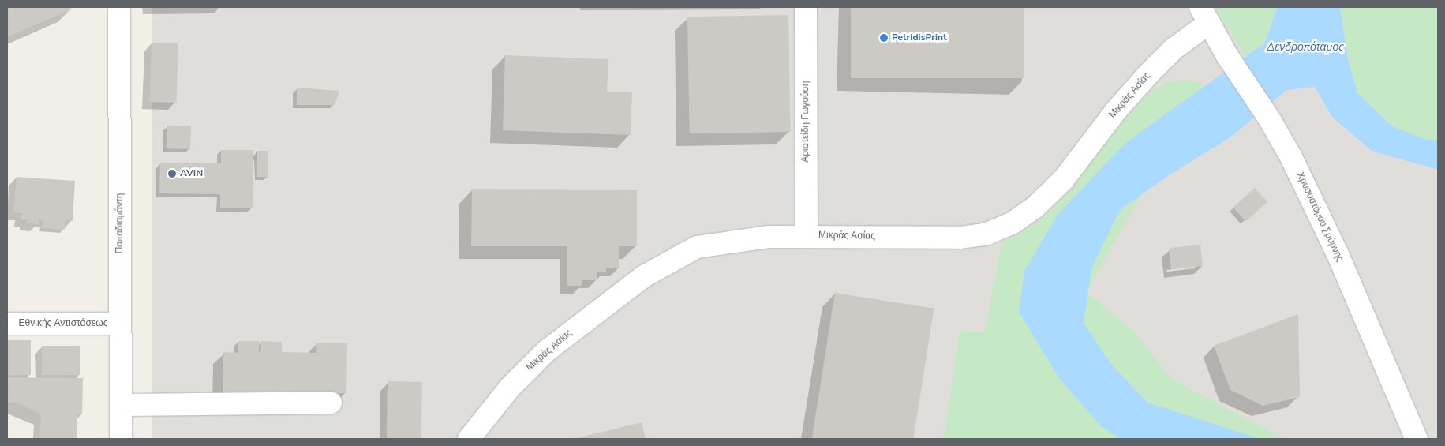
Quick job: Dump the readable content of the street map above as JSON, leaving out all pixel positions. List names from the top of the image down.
{
  "streets": {
    "street": [
      "Μικράς Ασίας",
      "Αριστείδη Γωγούση",
      "Χρυσοστόμου Σμύρνης",
      "Παπαδιαμάντη",
      "Εθνικής Αντιστάσεως"
    ]
  },
  "crossings": [
    ["Μικράς Ασίας", "Αριστείδη Γωγούση"],
    ["Μικράς Ασίας", "Χρυσοστόμου Σμύρνης"],
    ["Παπαδιαμάντη", "Εθνικής Αντιστάσεως"]
  ],
  "water": ["Δενδροπόταμος"],
  "places": ["PetridisPrint", "AVIN"]
}
